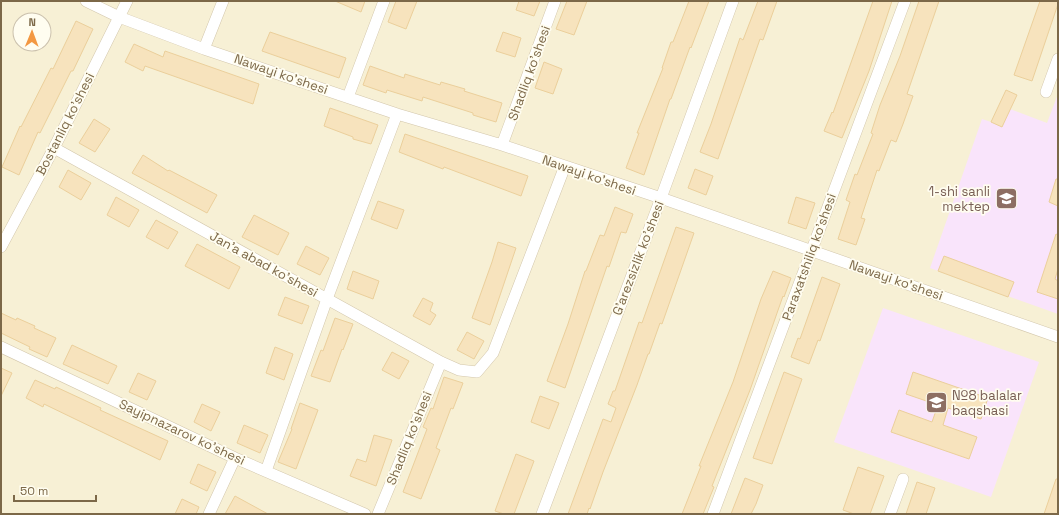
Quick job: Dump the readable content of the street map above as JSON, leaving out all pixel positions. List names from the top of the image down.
{
  "streets": {
    "street": [
      "Shadliq ko'shesi",
      "Nawayi ko'shesi",
      "Bostanliq ko'shesi",
      "Paraxatshiliq ko'shesi",
      "G'arezsizlik ko'shesi",
      "Jan'a abad ko'shesi",
      "Sayipnazarov ko'shesi"
    ]
  },
  "crossings": [
    ["Shadliq ko'shesi", "Nawayi ko'shesi"],
    ["Shadliq ko'shesi", "Jan'a abad ko'shesi"],
    ["Nawayi ko'shesi", "Bostanliq ko'shesi"],
    ["Nawayi ko'shesi", "Paraxatshiliq ko'shesi"],
    ["Nawayi ko'shesi", "G'arezsizlik ko'shesi"],
    ["Nawayi ko'shesi", "Jan'a abad ko'shesi"],
    ["Bostanliq ko'shesi", "Jan'a abad ko'shesi"]
  ],
  "places": {
    "school or university": ["1-shi sanli mektep", "№8 balalar baqshasi"]
  },
  "scale_bar": "50 m",
  "north": "top"
}
